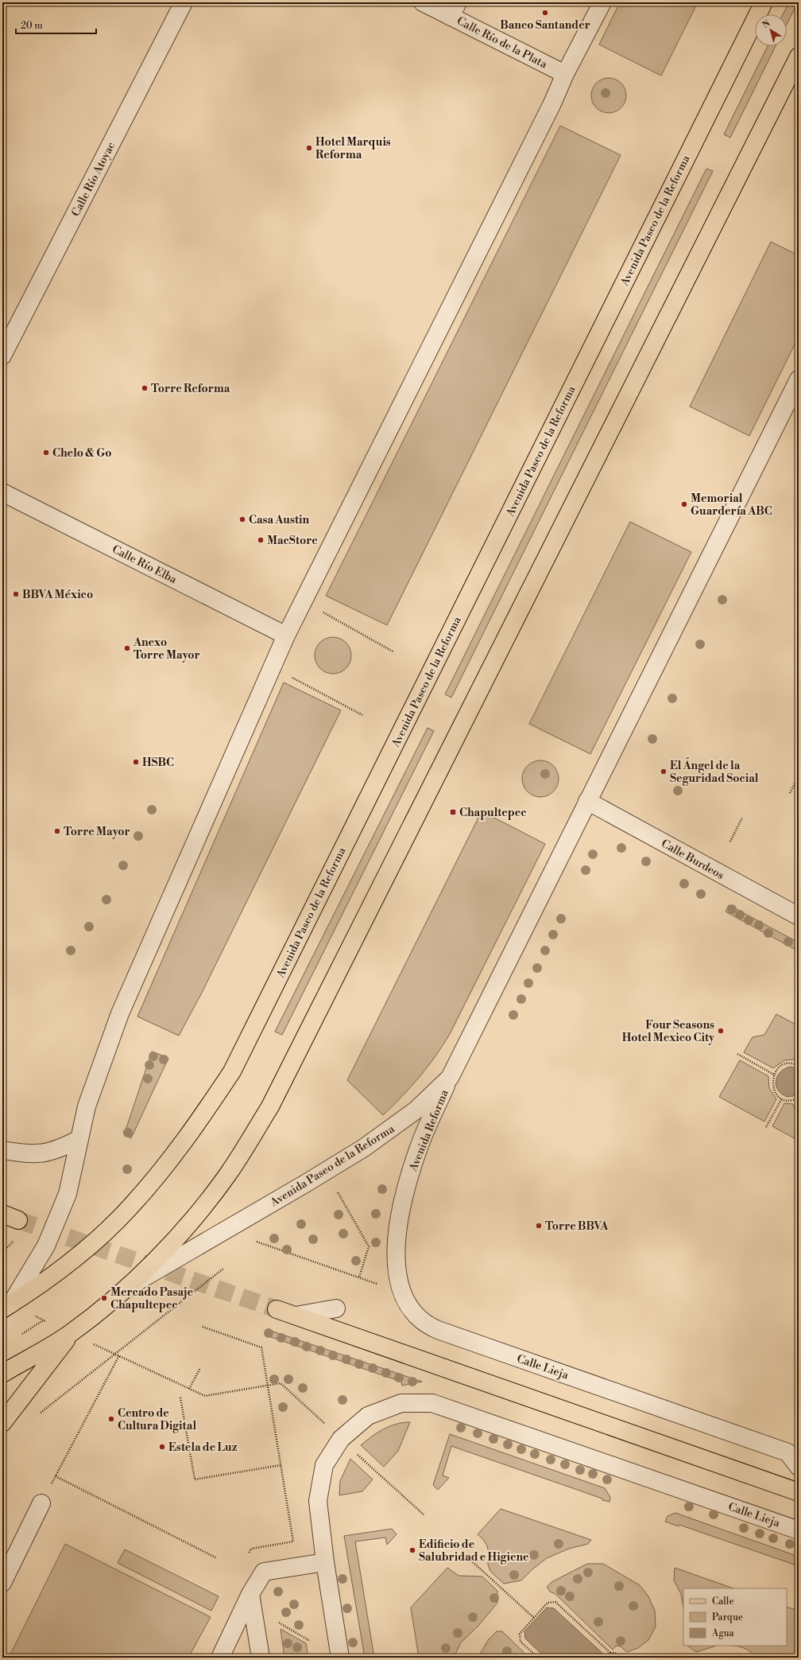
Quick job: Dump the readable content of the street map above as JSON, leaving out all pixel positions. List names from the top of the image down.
{
  "streets": {
    "main road": ["Avenida Paseo de la Reforma"],
    "street": [
      "Calle Río de la Plata",
      "Calle Río Atoyac",
      "Calle Río Elba",
      "Calle Burdeos",
      "Avenida Reforma",
      "Calle Lieja"
    ]
  },
  "crossings": [
    ["Calle Río de la Plata", "Avenida Paseo de la Reforma"],
    ["Avenida Paseo de la Reforma", "Calle Río Elba"],
    ["Avenida Paseo de la Reforma", "Calle Burdeos"],
    ["Avenida Paseo de la Reforma", "Avenida Reforma"],
    ["Avenida Reforma", "Calle Lieja"]
  ],
  "places": {
    "other": [
      "Banco Santander",
      "Hotel Marquis Reforma",
      "Torre Reforma",
      "Chelo & Go",
      "Memorial Guardería ABC",
      "Casa Austin",
      "MacStore",
      "BBVA México",
      "Anexo Torre Mayor",
      "HSBC",
      "El Ángel de la Seguridad Social",
      "Torre Mayor",
      "Four Seasons Hotel Mexico City",
      "Torre BBVA",
      "Mercado Pasaje Chapultepec",
      "Centro de Cultura Digital",
      "Estela de Luz",
      "Edificio de Salubridad e Higiene"
    ],
    "transit": ["Chapultepec"]
  },
  "legend": ["Calle", "Parque", "Agua"],
  "scale_bar": "20 m",
  "north": "top left"
}
